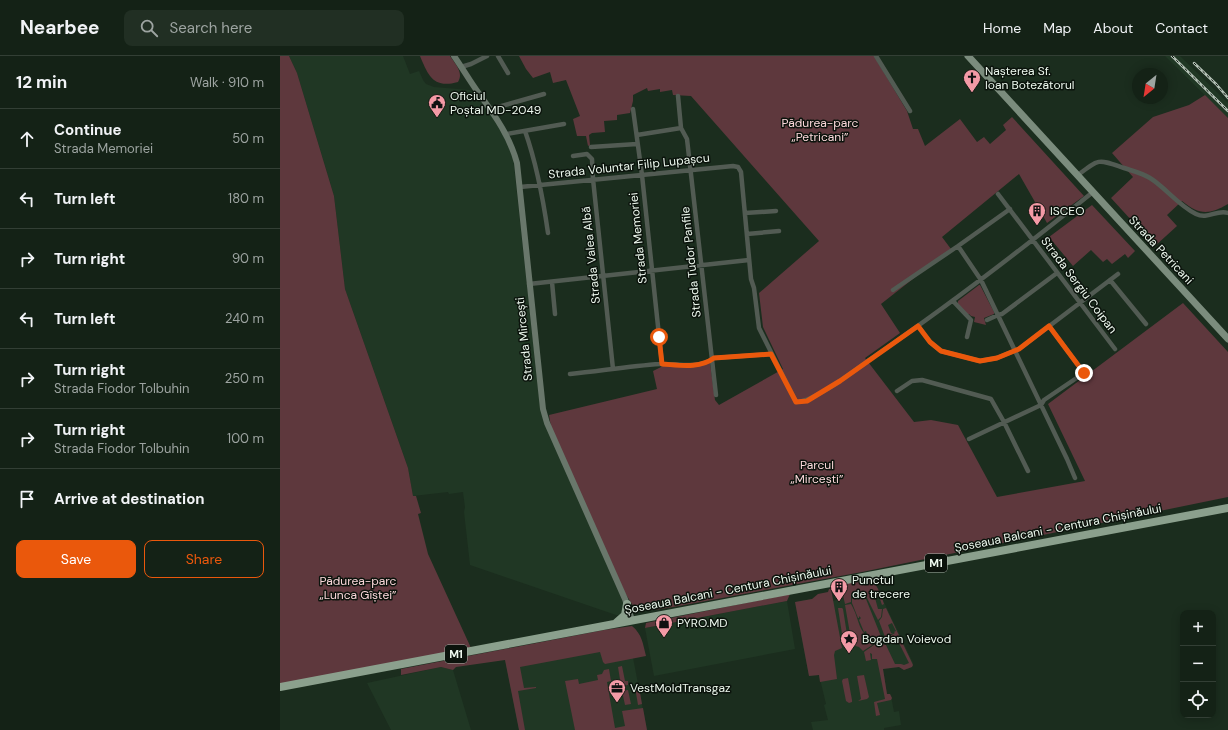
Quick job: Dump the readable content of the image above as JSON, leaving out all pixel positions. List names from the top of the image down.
{
  "streets": {
    "highway": ["Șoseaua Balcani - Centura Chișinăului", "M1"],
    "main road": ["Strada Petricani", "Strada Mircești"],
    "street": [
      "Strada Voluntar Filip Lupașcu",
      "Strada Memoriei",
      "Strada Valea Albă",
      "Strada Tudor Panfile",
      "Strada Sergiu Coipan"
    ]
  },
  "crossings": [
    ["Strada Voluntar Filip Lupașcu", "Strada Memoriei"],
    ["Strada Voluntar Filip Lupașcu", "Strada Valea Albă"],
    ["Strada Voluntar Filip Lupașcu", "Strada Tudor Panfile"],
    ["Strada Voluntar Filip Lupașcu", "Strada Mircești"],
    ["Strada Mircești", "Șoseaua Balcani - Centura Chișinăului"]
  ],
  "parks": ["Pădurea-parc „Petricani”", "Parcul „Mircești”", "Pădurea-parc „Lunca Gîștei”"],
  "places": {
    "church": ["Nașterea Sf. Ioan Botezătorul"],
    "public building": ["Oficiul Poștal MD-2049"],
    "building": ["ISCEO", "Punctul de trecere"],
    "shop": ["PYRO.MD"],
    "place": ["Bogdan Voievod"],
    "office": ["VestMoldTransgaz"]
  },
  "north": "bottom left",
  "page": {
    "header": "Nearbee",
    "search": "Search here",
    "nav": [
      "Home",
      "Map",
      "About",
      "Contact"
    ],
    "heading": ["12 min", "Walk · 910 m"],
    "list": [
      ["Continue", "Strada Memoriei", "50 m"],
      ["Turn left", "180 m"],
      ["Turn right", "90 m"],
      ["Turn left", "240 m"],
      ["Turn right", "Strada Fiodor Tolbuhin", "250 m"],
      ["Turn right", "Strada Fiodor Tolbuhin", "100 m"],
      "Arrive at destination"
    ],
    "buttons": ["Save", "Share"],
    "map_buttons": ["+", "−"]
  }
}
